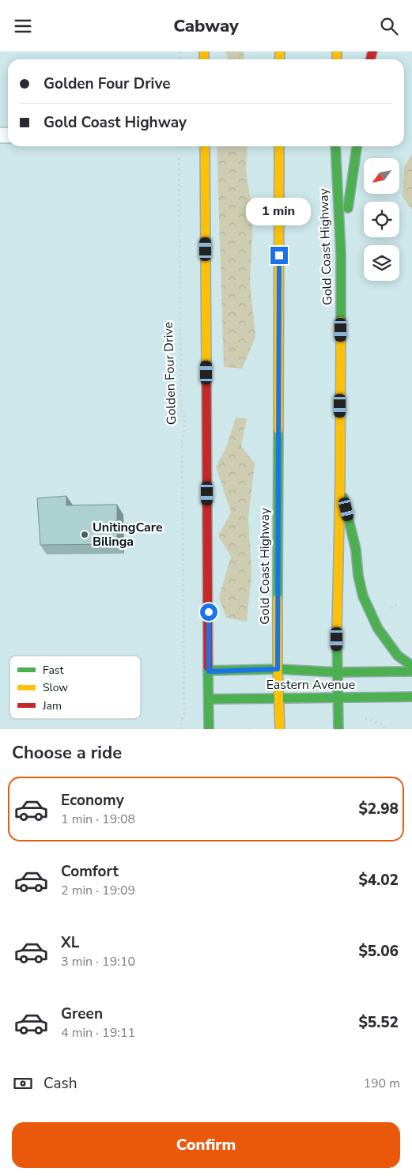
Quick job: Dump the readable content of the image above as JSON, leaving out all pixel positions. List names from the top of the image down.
{
  "streets": {
    "main road": ["Gold Coast Highway", "Eastern Avenue"],
    "path": ["Golden Four Drive"]
  },
  "crossings": [
    ["Gold Coast Highway", "Eastern Avenue"]
  ],
  "places": ["UnitingCare Bilinga"],
  "legend": ["Fast", "Slow", "Jam"],
  "north": "bottom left",
  "page": {
    "header": "Cabway",
    "banner": ["Golden Four Drive", "Gold Coast Highway"],
    "bubble": "1 min",
    "heading": "Choose a ride",
    "list": [
      {
        "name": "Economy",
        "note": "1 min · 19:08",
        "value": "$2.98"
      },
      {
        "name": "Comfort",
        "note": "2 min · 19:09",
        "value": "$4.02"
      },
      {
        "name": "XL",
        "note": "3 min · 19:10",
        "value": "$5.06"
      },
      {
        "name": "Green",
        "note": "4 min · 19:11",
        "value": "$5.52"
      }
    ],
    "pay": ["Cash", "190 m"],
    "buttons": "Confirm"
  }
}
